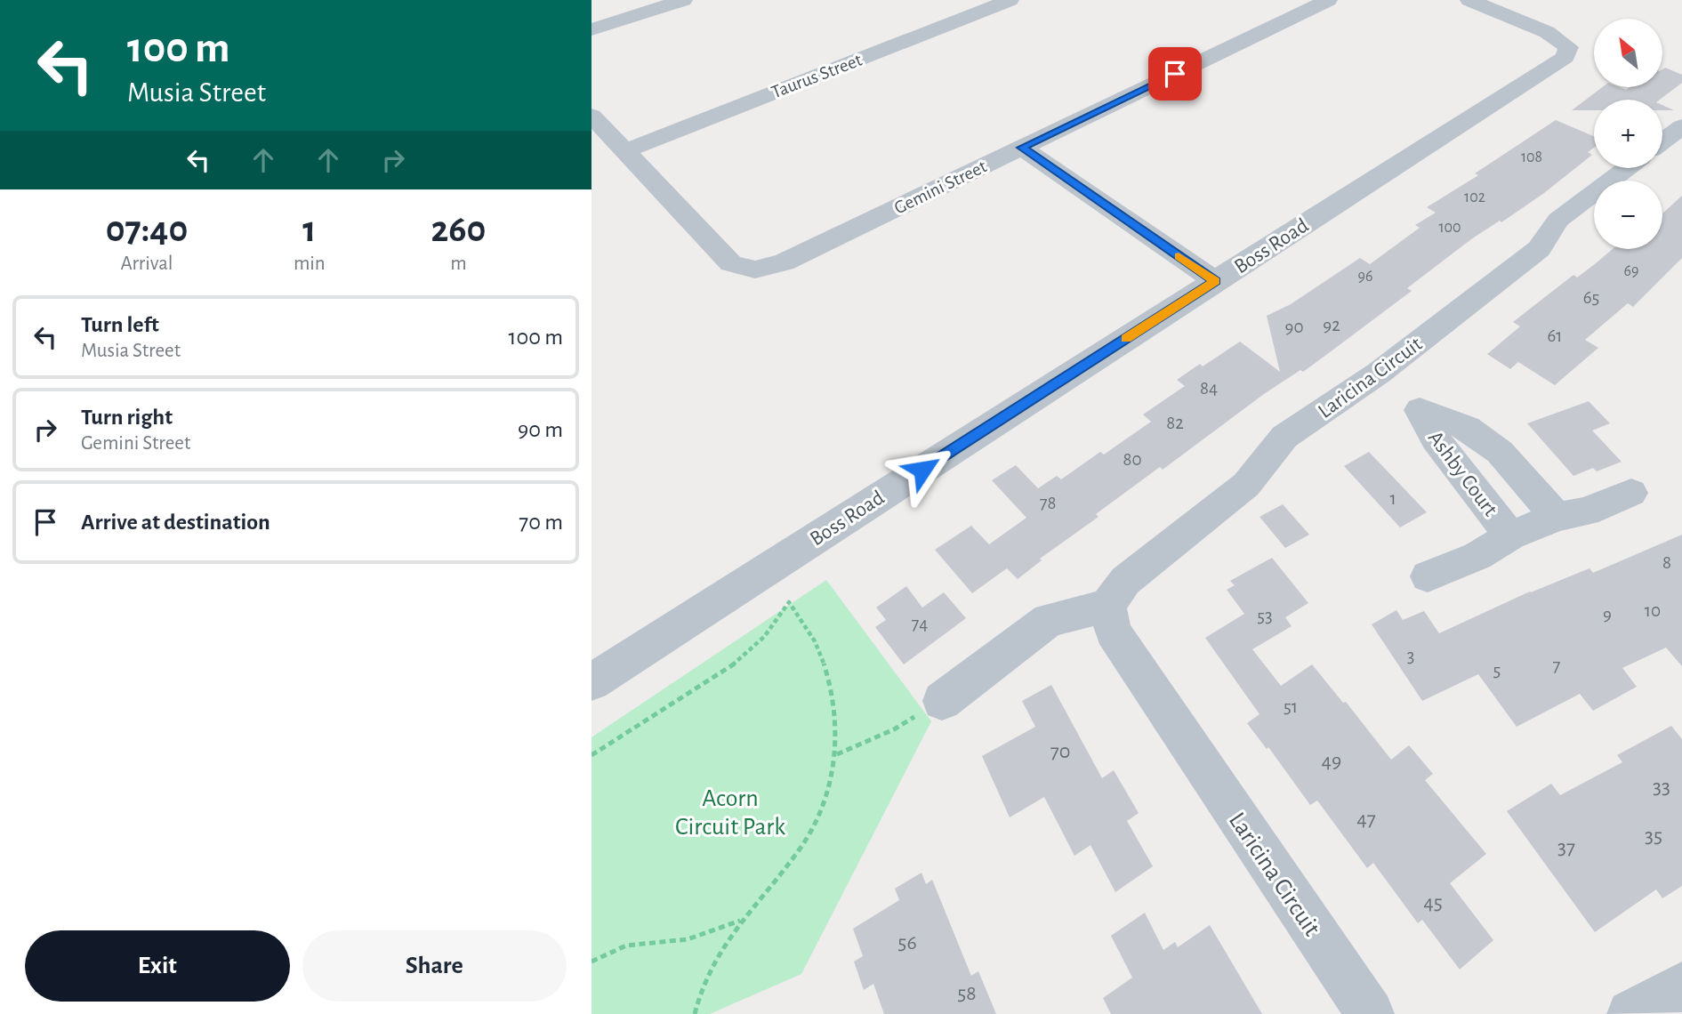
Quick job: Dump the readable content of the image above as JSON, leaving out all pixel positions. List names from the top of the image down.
{
  "streets": {
    "street": [
      "Taurus Street",
      "Gemini Street",
      "Boss Road",
      "Laricina Circuit",
      "Ashby Court"
    ]
  },
  "crossings": [
    ["Taurus Street", "Gemini Street"],
    ["Laricina Circuit", "Ashby Court"]
  ],
  "parks": ["Acorn Circuit Park"],
  "house_numbers": [
    "108",
    "102",
    "100",
    "69",
    "96",
    "65",
    "92",
    "90",
    "61",
    "84",
    "82",
    "80",
    "1",
    "78",
    "8",
    "10",
    "9",
    "53",
    "74",
    "3",
    "7",
    "5",
    "51",
    "70",
    "49",
    "33",
    "47",
    "35",
    "37",
    "45",
    "56",
    "58"
  ],
  "north": "top left",
  "page": {
    "turn": ["100 m", "Musia Street"],
    "map_buttons": ["+", "−"],
    "eta": [
      "07:40",
      "Arrival",
      "1",
      "min",
      "260",
      "m"
    ],
    "list": [
      {
        "name": "Turn left",
        "note": "Musia Street",
        "value": "100 m"
      },
      {
        "name": "Turn right",
        "note": "Gemini Street",
        "value": "90 m"
      },
      {
        "name": "Arrive at destination",
        "value": "70 m"
      }
    ],
    "buttons": ["Exit", "Share"]
  }
}
